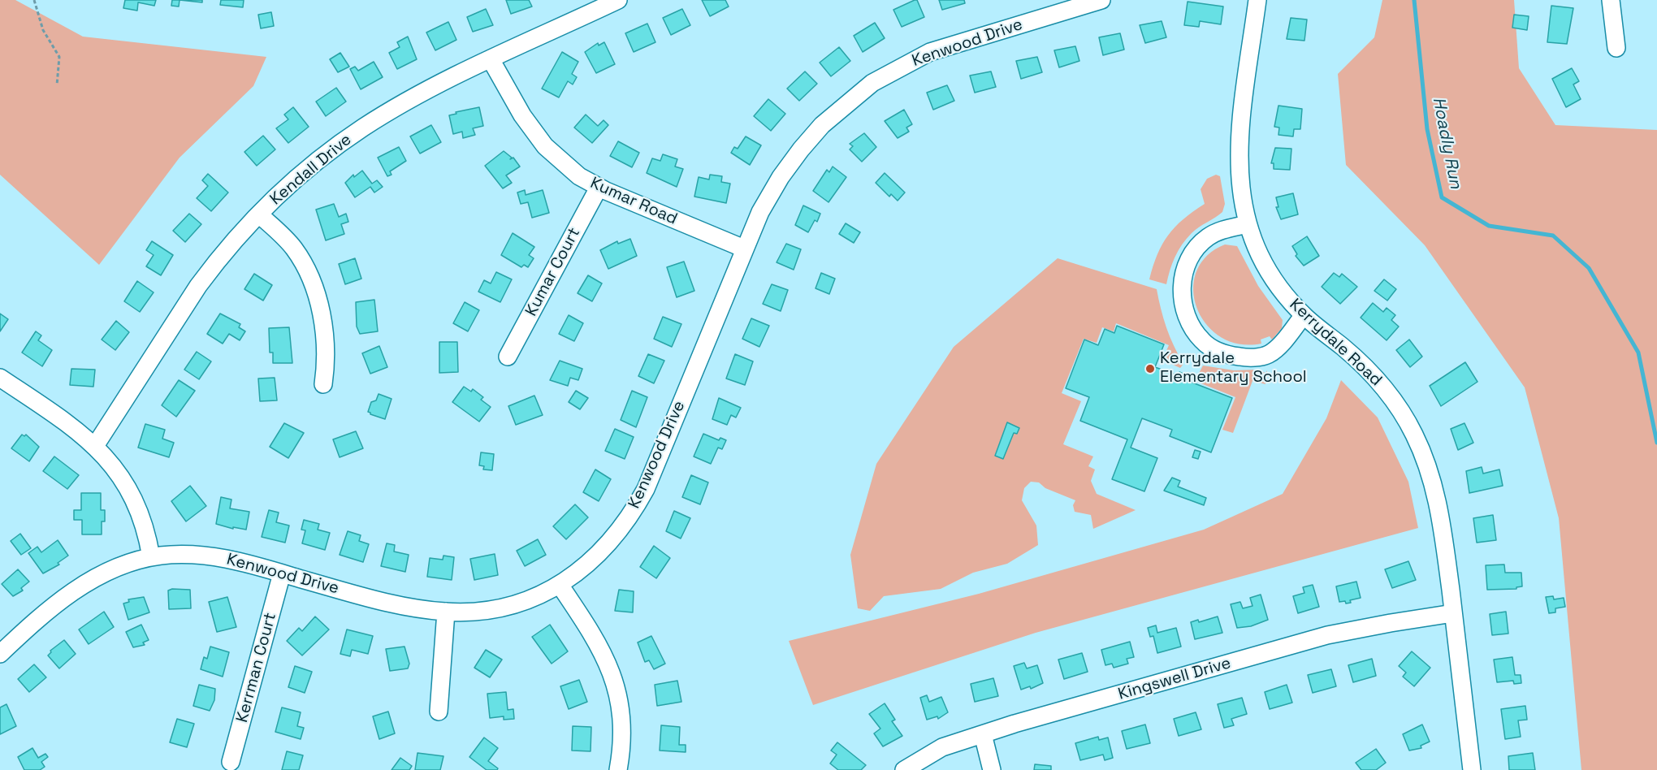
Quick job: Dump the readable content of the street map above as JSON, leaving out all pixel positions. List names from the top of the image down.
{
  "streets": {
    "street": [
      "Kenwood Drive",
      "Kendall Drive",
      "Kumar Road",
      "Kumar Court",
      "Kerrydale Road",
      "Kerrman Court",
      "Kingswell Drive"
    ]
  },
  "crossings": [
    ["Kenwood Drive", "Kumar Road"],
    ["Kenwood Drive", "Kerrman Court"],
    ["Kendall Drive", "Kumar Road"],
    ["Kumar Road", "Kumar Court"],
    ["Kerrydale Road", "Kingswell Drive"]
  ],
  "water": ["Hoadly Run"],
  "places": ["Kerrydale Elementary School"]
}
